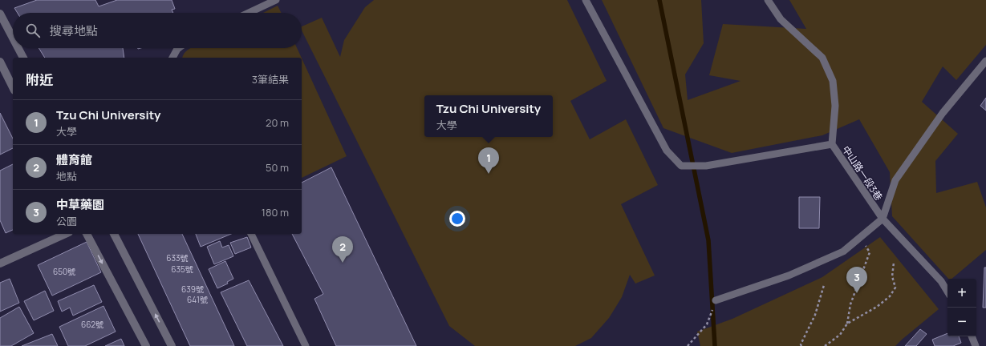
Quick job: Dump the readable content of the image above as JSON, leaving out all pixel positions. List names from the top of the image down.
{
  "streets": {
    "lane": ["中山路一段3巷"]
  },
  "house_numbers": [
    "633號",
    "635號",
    "650號",
    "639號",
    "641號",
    "662號"
  ],
  "page": {
    "search": "搜尋地點",
    "heading": ["附近", "3筆結果"],
    "popup": ["Tzu Chi University", "大學"],
    "list": [
      {
        "mark": "1",
        "name": "Tzu Chi University",
        "note": "大學",
        "value": "20 m"
      },
      {
        "mark": "2",
        "name": "體育館",
        "note": "地點",
        "value": "50 m"
      },
      {
        "mark": "3",
        "name": "中草藥園",
        "note": "公園",
        "value": "180 m"
      }
    ],
    "pins": ["1", "2", "3"],
    "map_buttons": ["+", "−"]
  }
}
